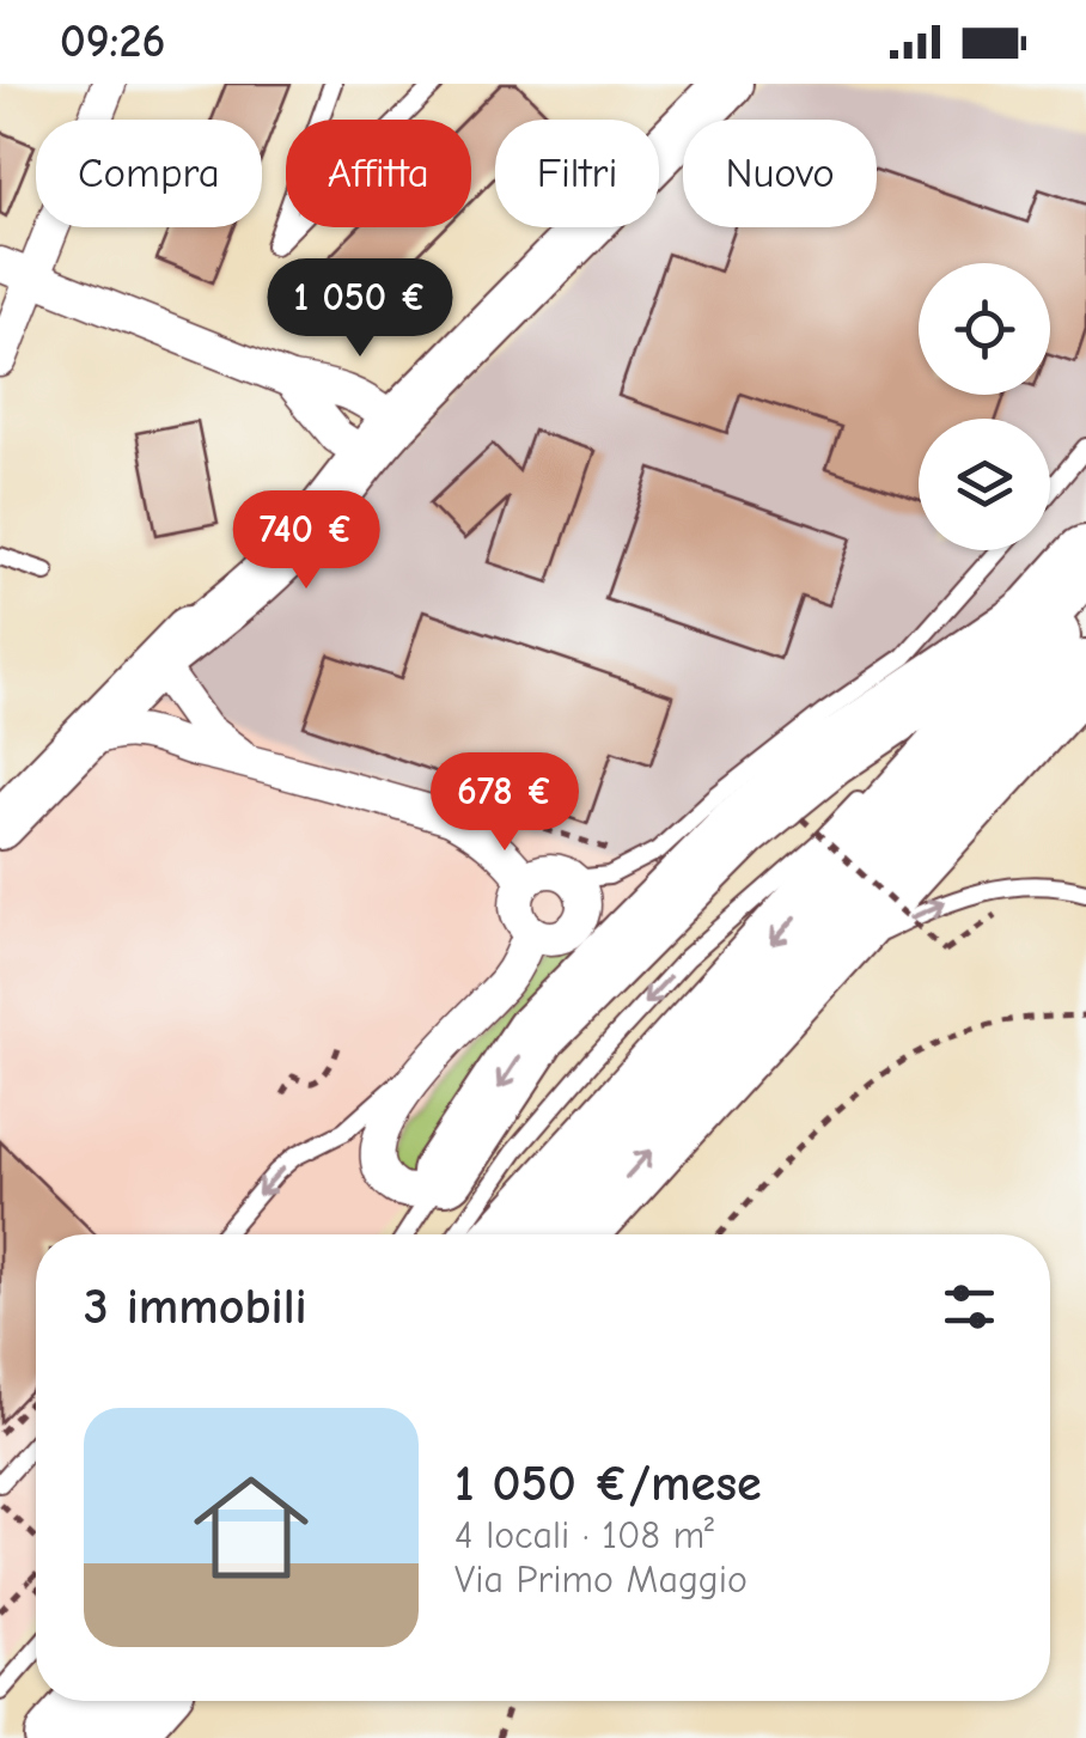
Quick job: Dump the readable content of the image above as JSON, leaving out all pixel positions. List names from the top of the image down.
{
  "page": {
    "status": "09:26",
    "chip": [
      "Compra",
      "Affitta",
      "Filtri",
      "Nuovo"
    ],
    "price": ["1 050 €", "740 €", "678 €"],
    "heading": "3 immobili",
    "list": [
      {
        "name": "1 050 €/mese",
        "note": "4 locali · 108 m² · Via Primo Maggio"
      }
    ]
  }
}
